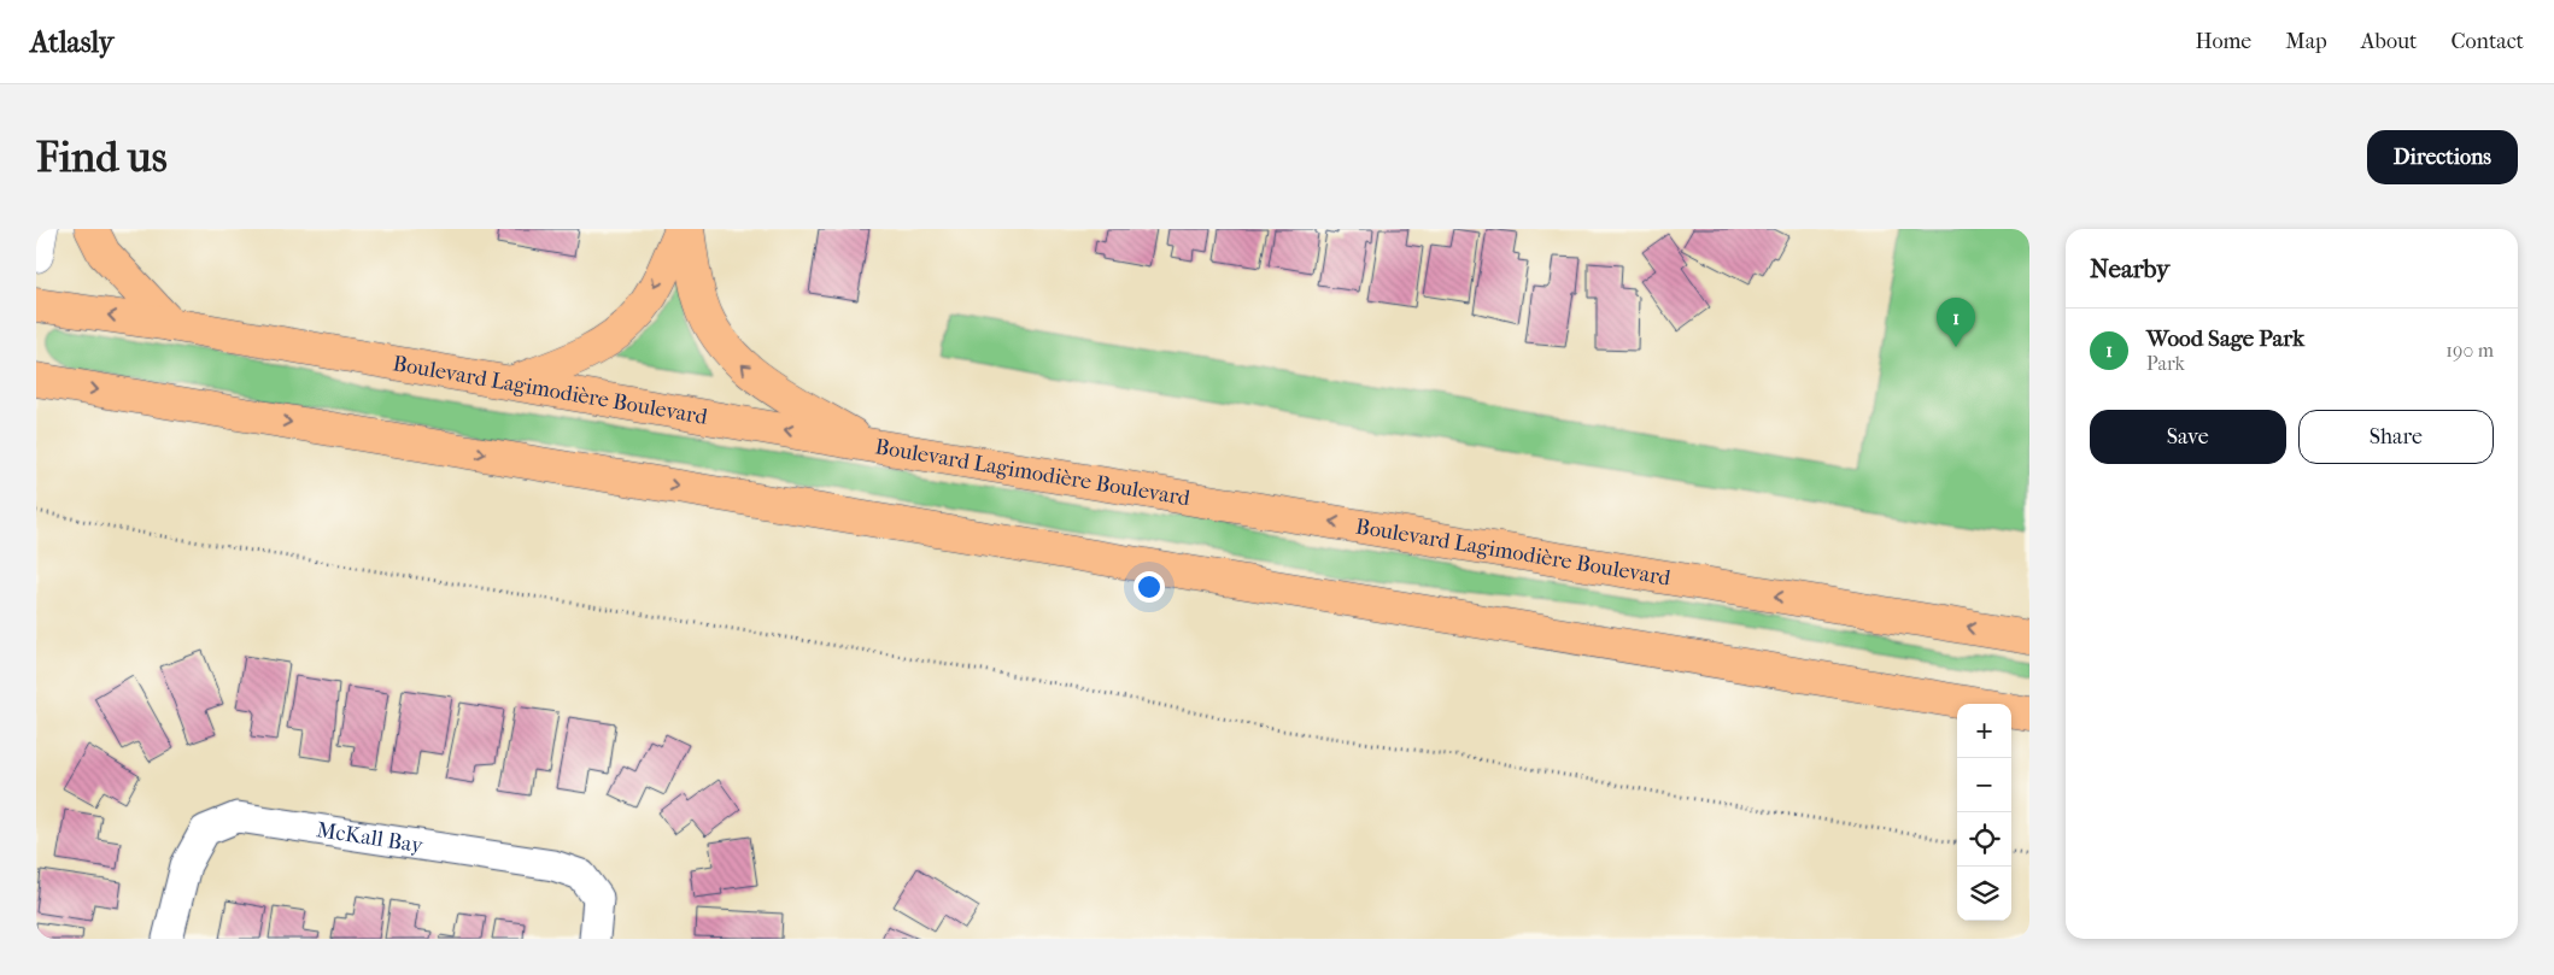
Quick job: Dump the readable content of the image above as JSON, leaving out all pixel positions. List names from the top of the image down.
{
  "streets": {
    "main road": ["Boulevard Lagimodière Boulevard"],
    "street": ["McKall Bay"]
  },
  "page": {
    "header": "Atlasly",
    "nav": [
      "Home",
      "Map",
      "About",
      "Contact"
    ],
    "buttons": [
      "Directions",
      ["Save", "Share"]
    ],
    "title": "Find us",
    "heading": "Nearby",
    "pins": "1",
    "list": [
      {
        "mark": "1",
        "name": "Wood Sage Park",
        "note": "Park",
        "value": "190 m"
      }
    ],
    "map_buttons": ["+", "−"]
  }
}
